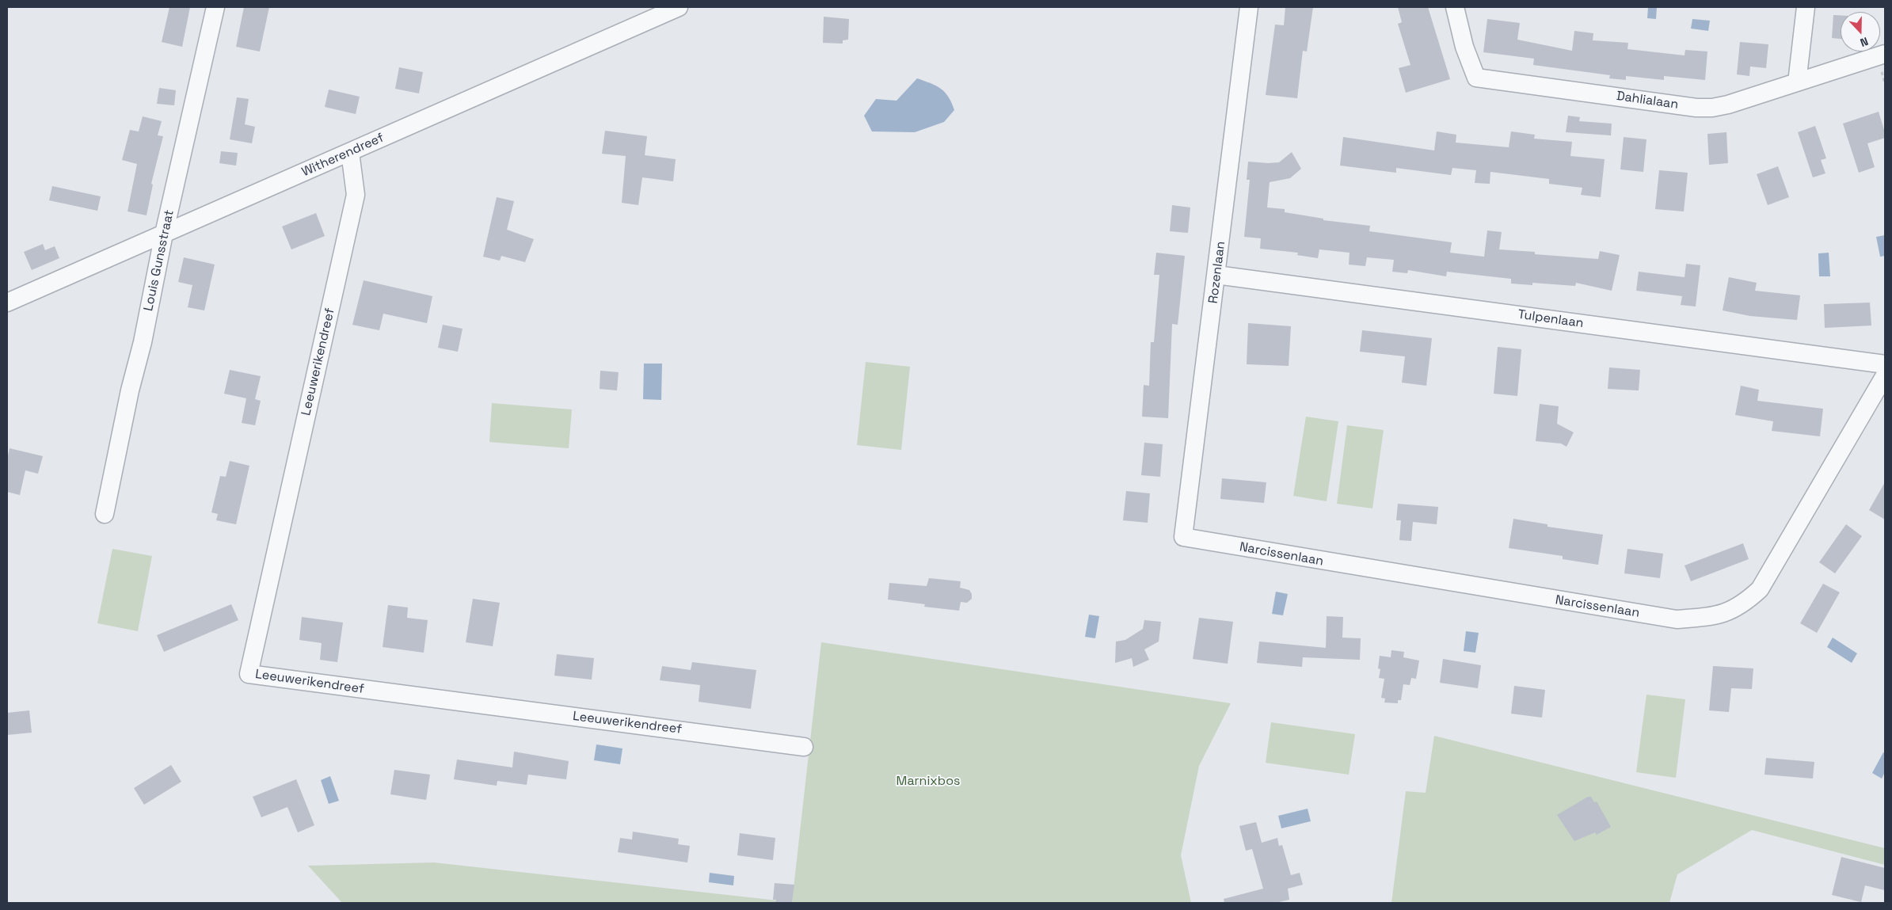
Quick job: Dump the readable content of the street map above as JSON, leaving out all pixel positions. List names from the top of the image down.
{
  "streets": {
    "street": [
      "Dahlialaan",
      "Witherendreef",
      "Louis Gunsstraat",
      "Rozenlaan",
      "Tulpenlaan",
      "Leeuwerikendreef",
      "Narcissenlaan"
    ]
  },
  "crossings": [
    ["Witherendreef", "Louis Gunsstraat"],
    ["Witherendreef", "Leeuwerikendreef"],
    ["Rozenlaan", "Tulpenlaan"],
    ["Rozenlaan", "Narcissenlaan"]
  ],
  "parks": ["Marnixbos"],
  "north": "bottom"
}
